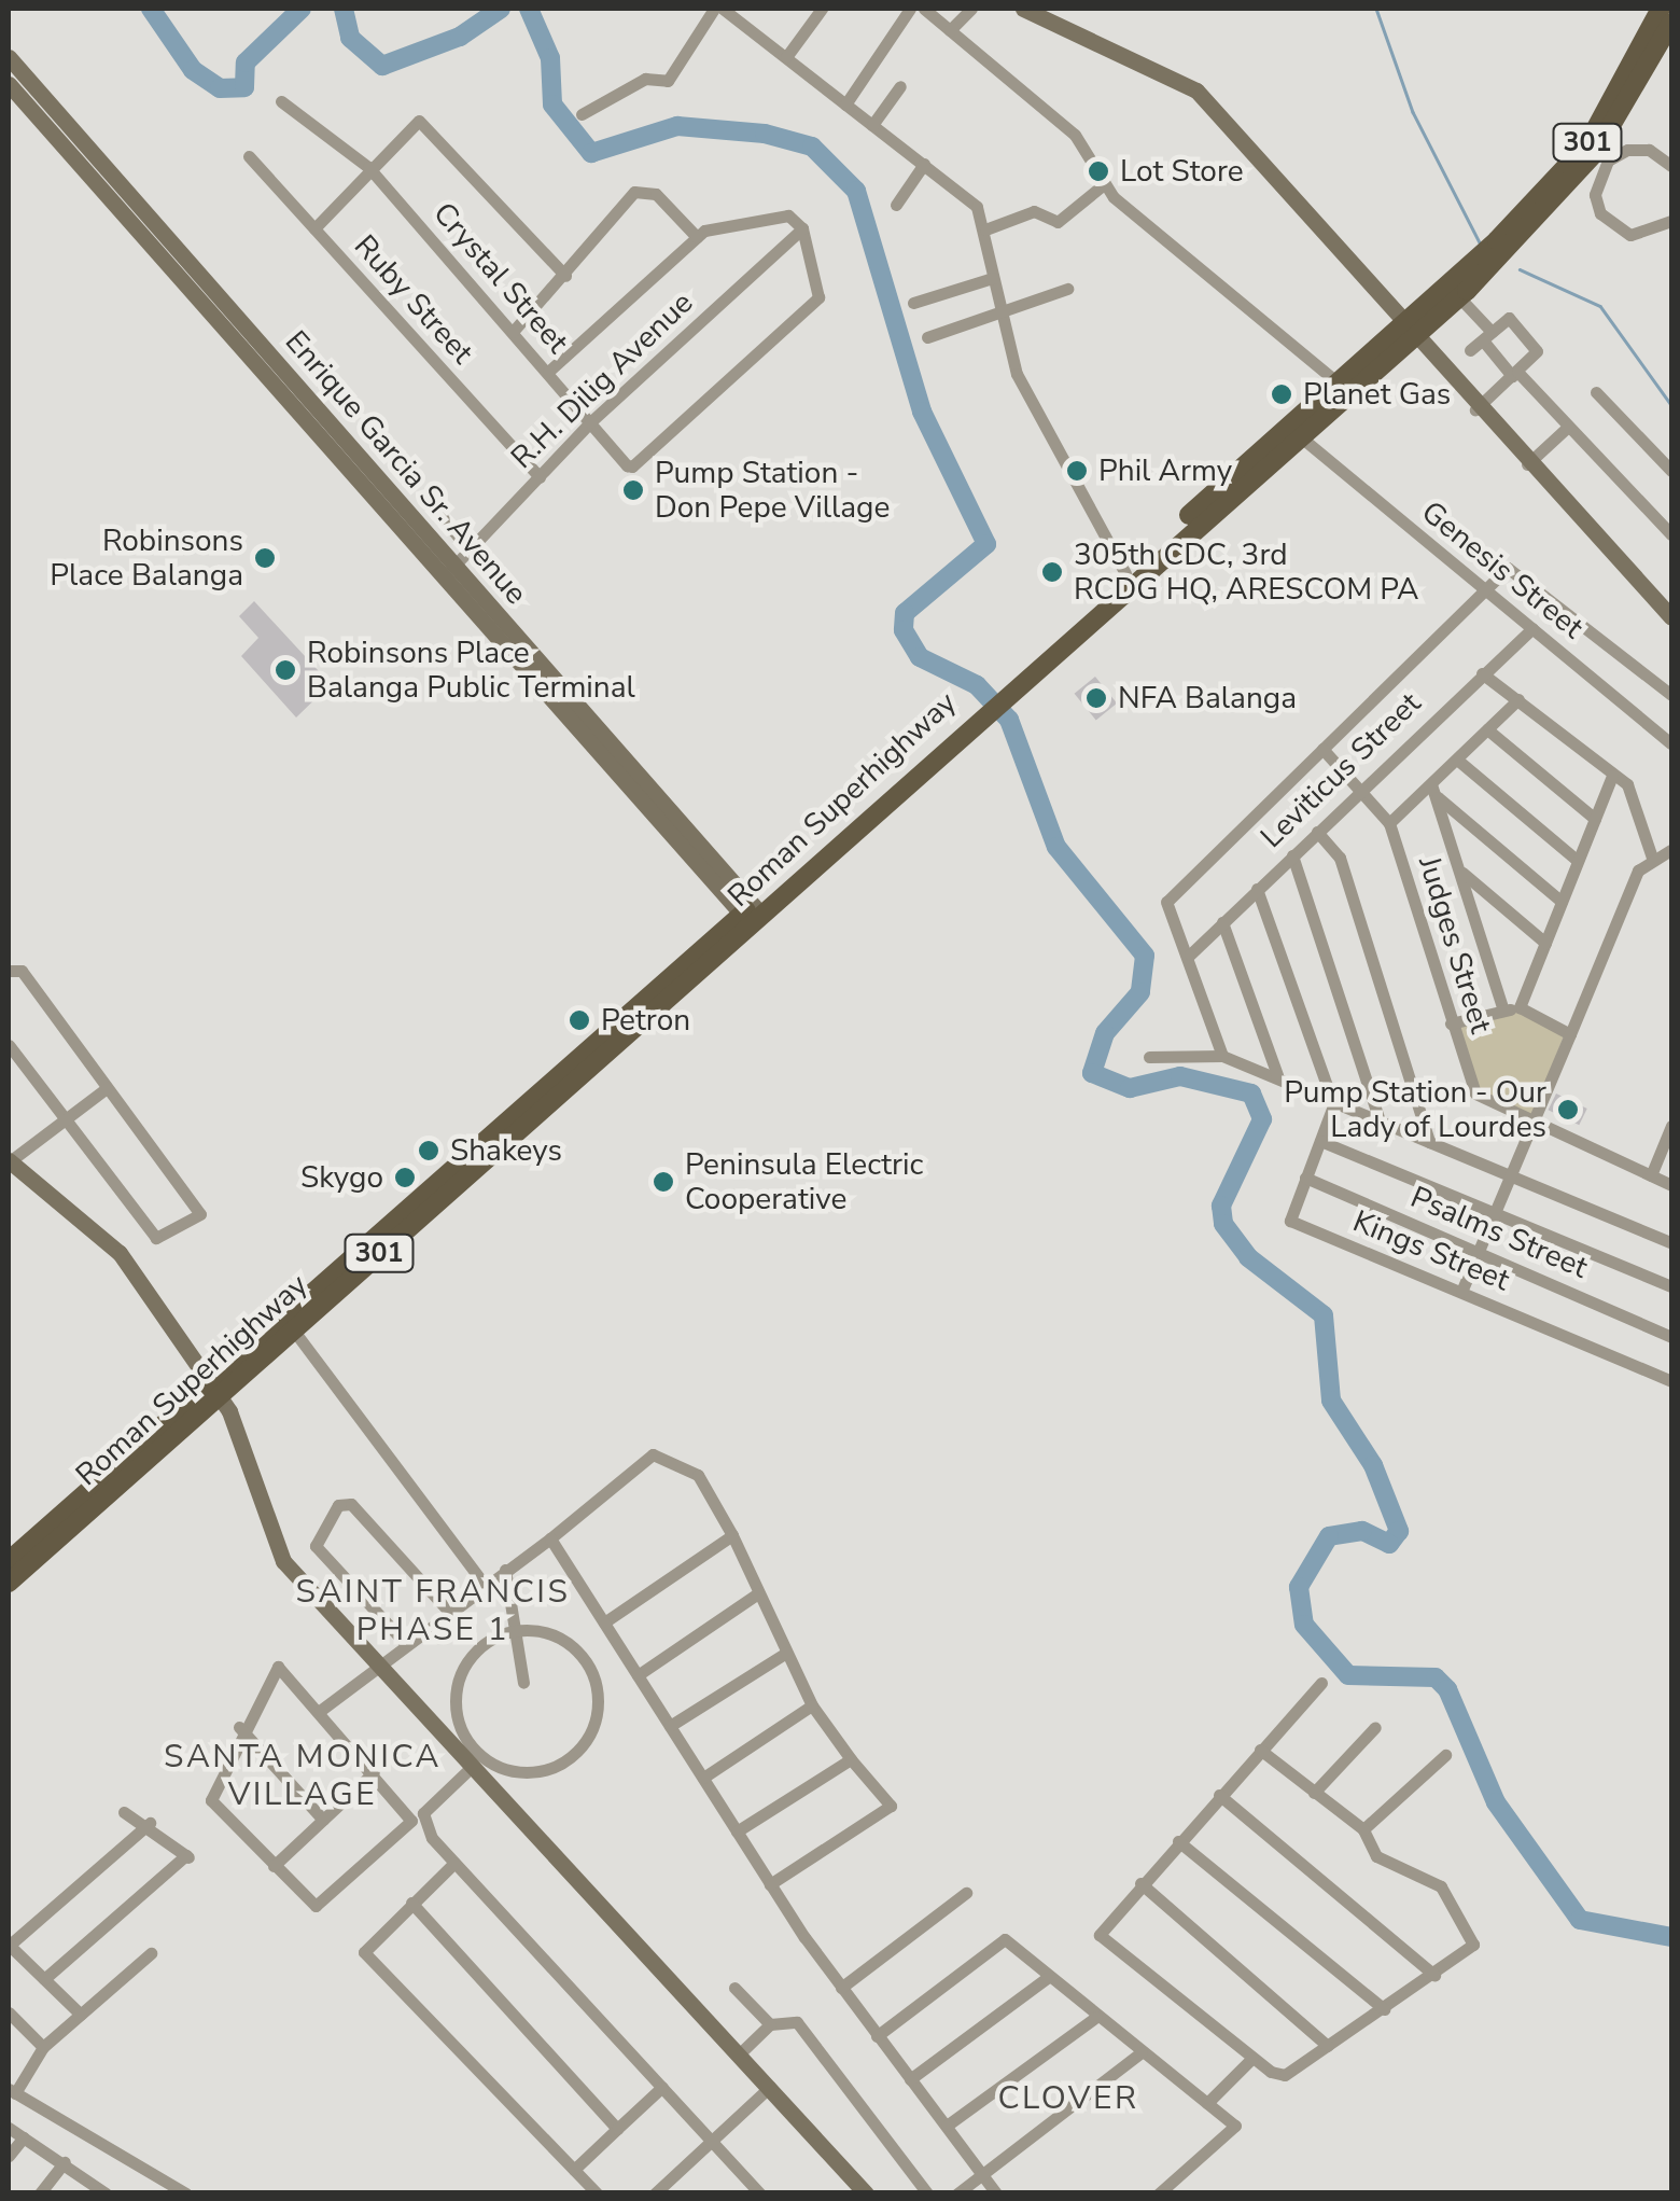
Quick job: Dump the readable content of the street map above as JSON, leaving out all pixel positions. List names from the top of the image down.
{
  "streets": {
    "main road": ["301", "Roman Superhighway"],
    "street": [
      "Crystal Street",
      "Ruby Street",
      "R.H. Dilig Avenue",
      "Enrique Garcia Sr. Avenue",
      "Genesis Street",
      "Leviticus Street",
      "Judges Street",
      "Psalms Street",
      "Kings Street"
    ]
  },
  "crossings": [
    ["Crystal Street", "R.H. Dilig Avenue"],
    ["Ruby Street", "R.H. Dilig Avenue"],
    ["R.H. Dilig Avenue", "Enrique Garcia Sr. Avenue"],
    ["Enrique Garcia Sr. Avenue", "Roman Superhighway"],
    ["Genesis Street", "Leviticus Street"],
    ["Genesis Street", "Roman Superhighway"],
    ["Leviticus Street", "Judges Street"],
    ["Psalms Street", "Kings Street"]
  ],
  "districts": ["SAINT FRANCIS PHASE 1", "SANTA MONICA VILLAGE", "CLOVER"],
  "places": [
    "Lot Store",
    "Planet Gas",
    "Phil Army",
    "Pump Station - Don Pepe Village",
    "Robinsons Place Balanga",
    "305th CDC, 3rd RCDG HQ, ARESCOM PA",
    "Robinsons Place Balanga Public Terminal",
    "NFA Balanga",
    "Petron",
    "Pump Station - Our Lady of Lourdes",
    "Shakeys",
    "Skygo",
    "Peninsula Electric Cooperative"
  ]
}
